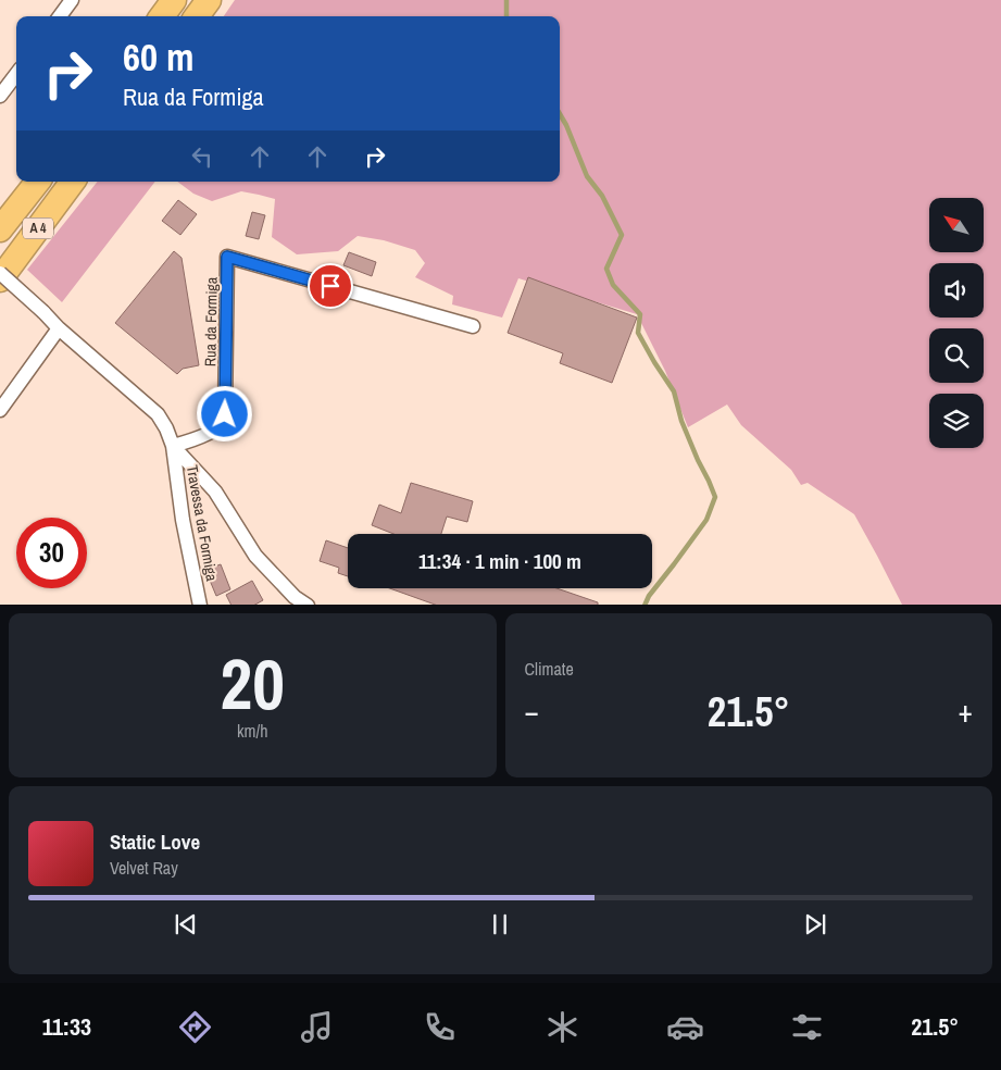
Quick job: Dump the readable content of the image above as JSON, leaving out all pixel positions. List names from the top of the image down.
{
  "streets": {
    "highway": ["A 4"],
    "street": ["Rua da Formiga", "Travessa da Formiga"]
  },
  "crossings": [
    ["Rua da Formiga", "Travessa da Formiga"]
  ],
  "north": "top left",
  "page": {
    "turn": ["60 m", "Rua da Formiga"],
    "limit": "30",
    "trip": "11:34 · 1 min · 100 m",
    "tile": [
      ["20", "km/h"],
      "Climate"
    ],
    "heat": ["−", "21.5°", "+"],
    "song": ["Static Love", "Velvet Ray"],
    "tabs": ["11:33", "21.5°"]
  }
}
